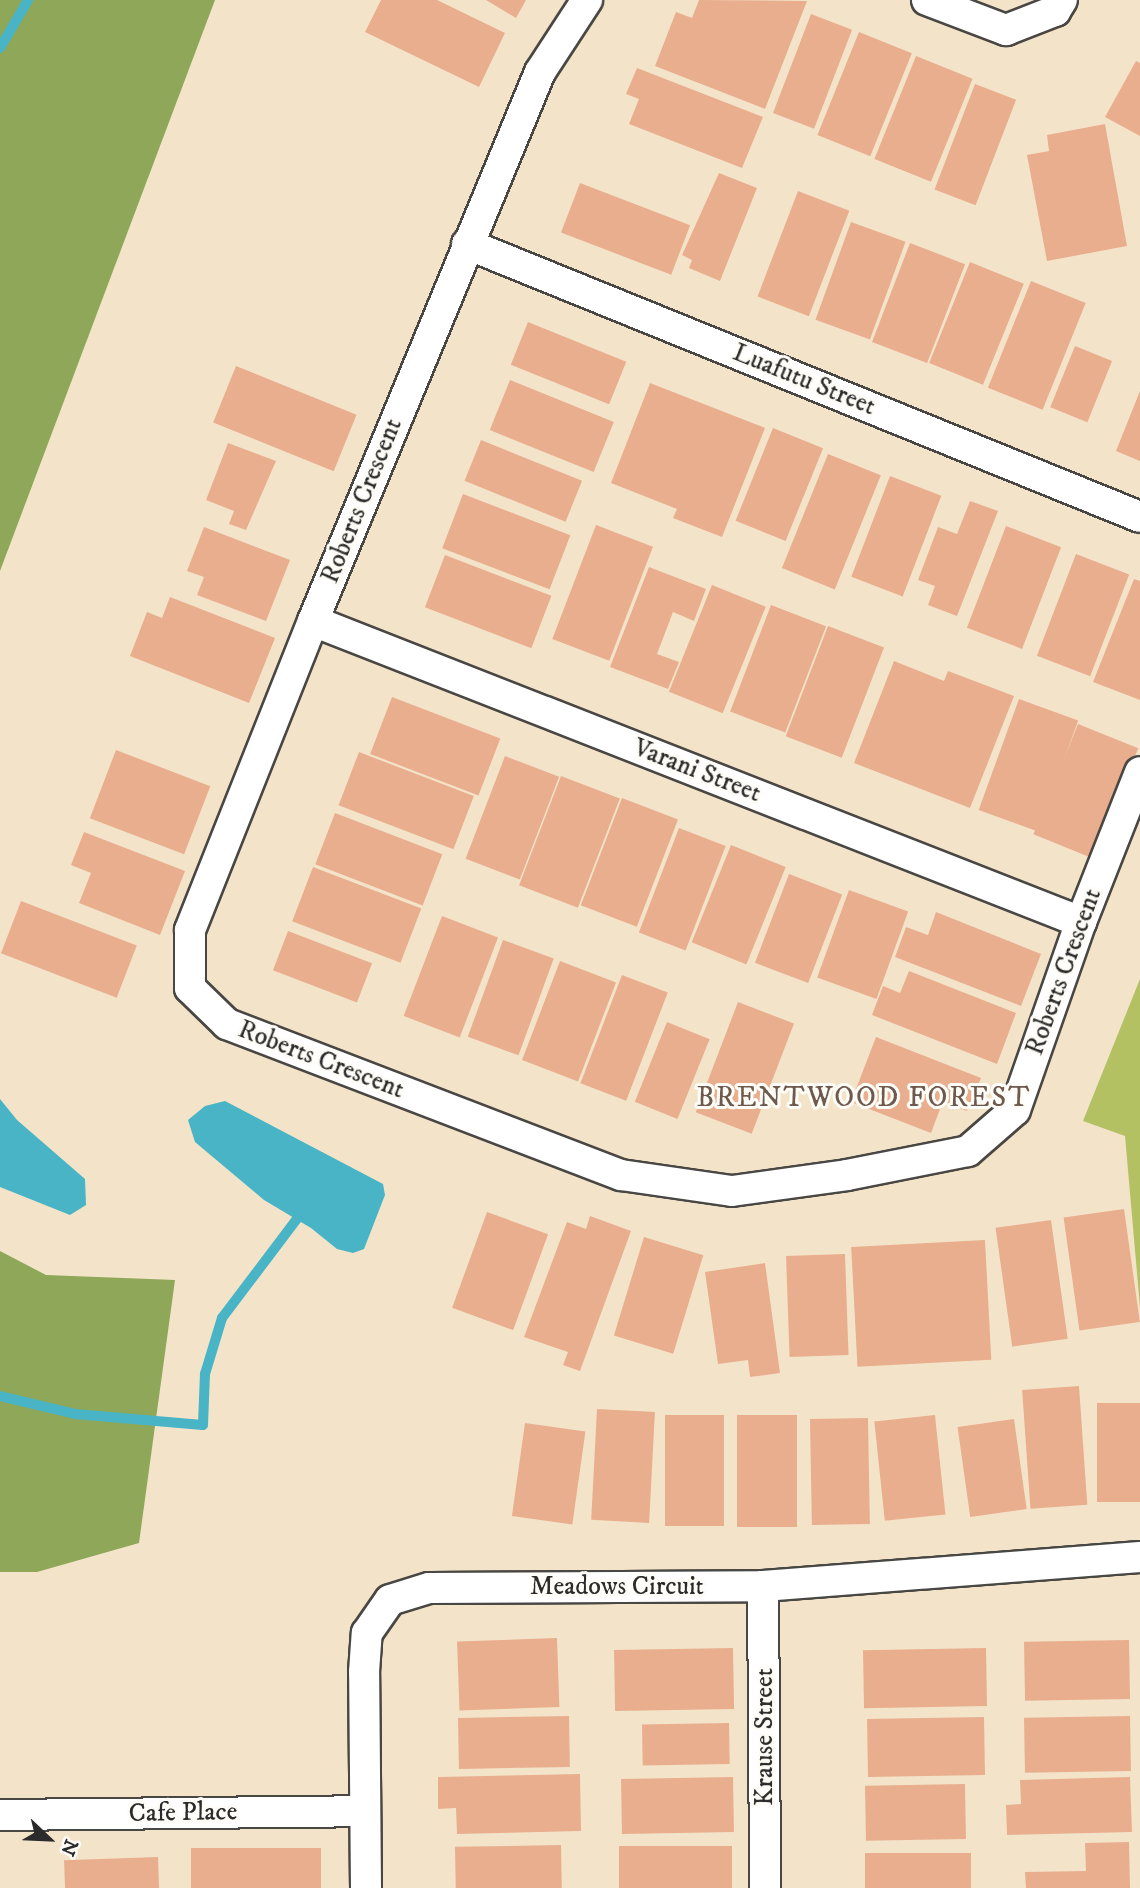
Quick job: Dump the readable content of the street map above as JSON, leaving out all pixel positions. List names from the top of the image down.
{
  "streets": {
    "street": [
      "Luafutu Street",
      "Roberts Crescent",
      "Varani Street",
      "Meadows Circuit",
      "Krause Street",
      "Cafe Place"
    ]
  },
  "crossings": [
    ["Luafutu Street", "Roberts Crescent"],
    ["Roberts Crescent", "Varani Street"],
    ["Meadows Circuit", "Krause Street"],
    ["Meadows Circuit", "Cafe Place"]
  ],
  "districts": ["BRENTWOOD FOREST"],
  "north": "bottom right"
}
